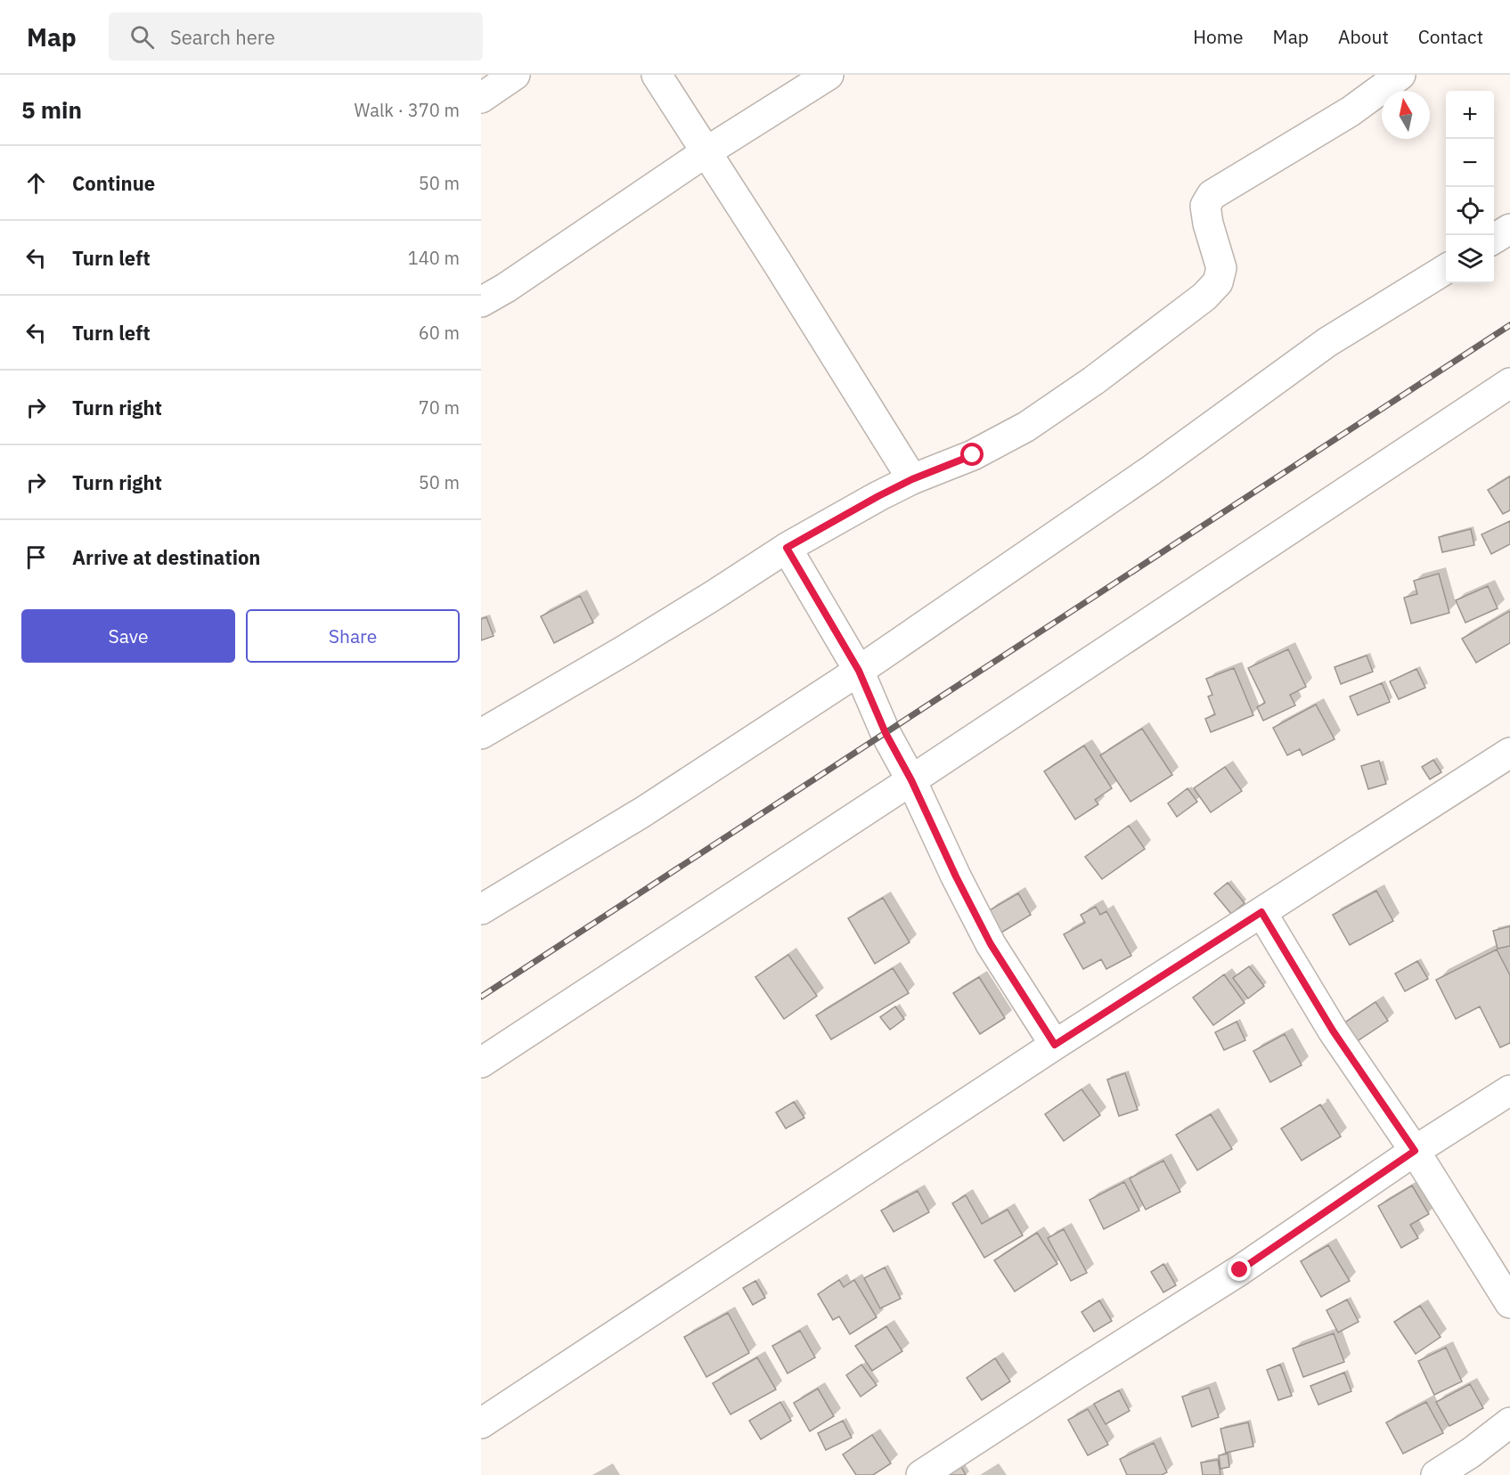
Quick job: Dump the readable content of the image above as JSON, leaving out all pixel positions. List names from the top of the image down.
{
  "north": "top",
  "page": {
    "header": "Map",
    "search": "Search here",
    "nav": [
      "Home",
      "Map",
      "About",
      "Contact"
    ],
    "heading": ["5 min", "Walk · 370 m"],
    "map_buttons": ["+", "−"],
    "list": [
      ["Continue", "50 m"],
      ["Turn left", "140 m"],
      ["Turn left", "60 m"],
      ["Turn right", "70 m"],
      ["Turn right", "50 m"],
      "Arrive at destination"
    ],
    "buttons": ["Save", "Share"]
  }
}
